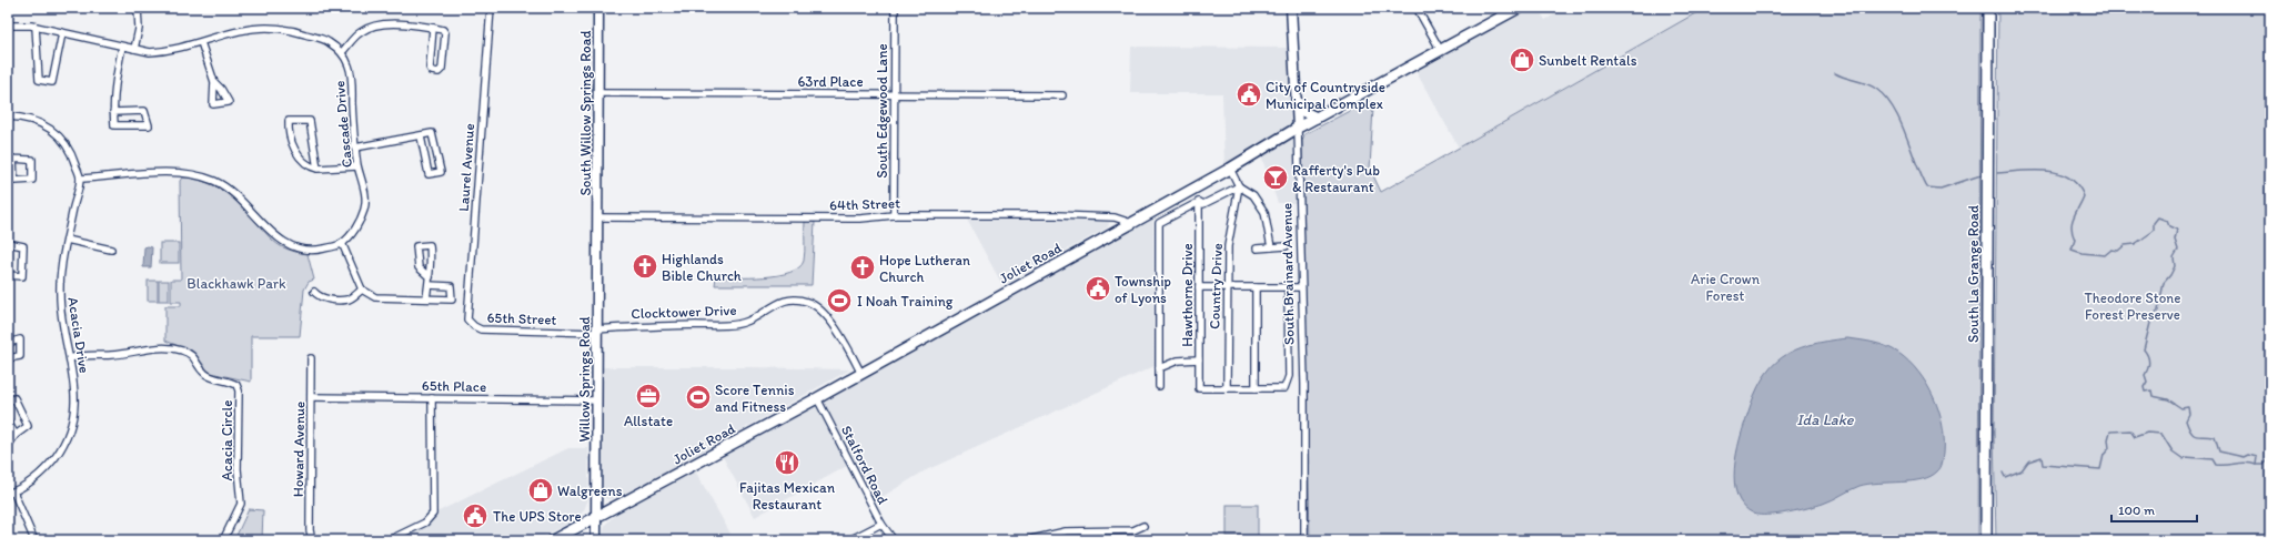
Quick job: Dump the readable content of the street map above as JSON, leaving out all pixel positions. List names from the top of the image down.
{
  "streets": {
    "main road": ["Joliet Road", "South La Grange Road"],
    "street": [
      "63rd Place",
      "South Edgewood Lane",
      "South Willow Springs Road",
      "Cascade Drive",
      "Laurel Avenue",
      "64th Street",
      "South Brainard Avenue",
      "Country Drive",
      "Hawthorne Drive",
      "Clocktower Drive",
      "65th Street",
      "Acacia Drive",
      "Willow Springs Road",
      "65th Place",
      "Acacia Circle",
      "Howard Avenue",
      "Stalford Road"
    ]
  },
  "crossings": [
    ["63rd Place", "South Edgewood Lane"],
    ["63rd Place", "South Willow Springs Road"],
    ["South Edgewood Lane", "64th Street"],
    ["South Willow Springs Road", "64th Street"],
    ["South Willow Springs Road", "Willow Springs Road"],
    ["Laurel Avenue", "65th Street"],
    ["64th Street", "Joliet Road"],
    ["64th Street", "Willow Springs Road"],
    ["Joliet Road", "South Brainard Avenue"],
    ["Joliet Road", "Clocktower Drive"],
    ["Joliet Road", "Willow Springs Road"],
    ["Joliet Road", "Stalford Road"],
    ["Country Drive", "Hawthorne Drive"],
    ["Clocktower Drive", "65th Street"],
    ["Clocktower Drive", "Willow Springs Road"],
    ["65th Street", "Willow Springs Road"],
    ["Acacia Drive", "Acacia Circle"],
    ["Willow Springs Road", "65th Place"],
    ["65th Place", "Howard Avenue"]
  ],
  "water": ["Ida Lake"],
  "parks": ["Arie Crown Forest", "Blackhawk Park", "Theodore Stone Forest Preserve"],
  "places": {
    "shop": ["Sunbelt Rentals", "Walgreens"],
    "public building": ["City of Countryside Municipal Complex", "Township of Lyons", "The UPS Store"],
    "bar": ["Rafferty's Pub & Restaurant"],
    "church": ["Highlands Bible Church", "Hope Lutheran Church"],
    "sports": ["I Noah Training", "Score Tennis and Fitness"],
    "office": ["Allstate"],
    "restaurant": ["Fajitas Mexican Restaurant"]
  },
  "scale_bar": "100 m"
}
